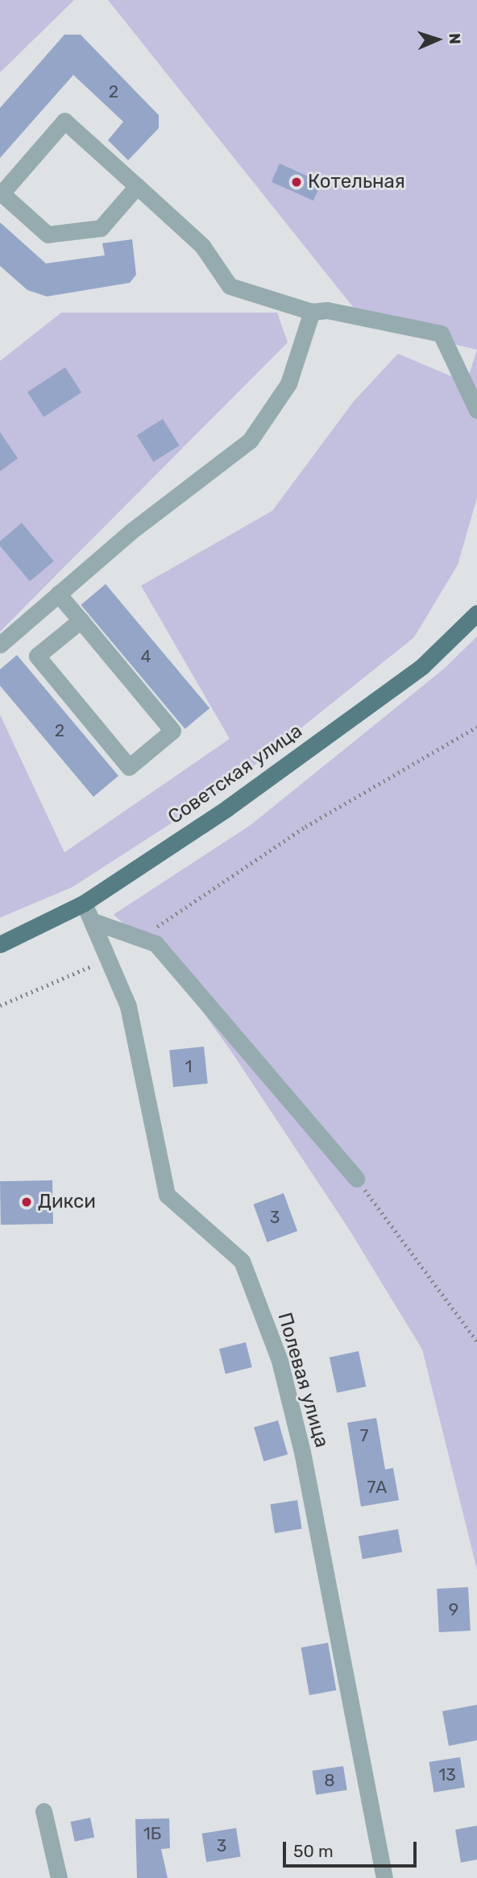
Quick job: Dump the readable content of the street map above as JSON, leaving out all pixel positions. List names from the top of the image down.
{
  "streets": {
    "main road": ["Советская улица"],
    "street": ["Полевая улица"]
  },
  "crossings": [
    ["Советская улица", "Полевая улица"]
  ],
  "places": ["Котельная", "Дикси"],
  "house_numbers": [
    "2",
    "4",
    "2",
    "1",
    "3",
    "7",
    "7А",
    "9",
    "13",
    "8",
    "1Б",
    "3"
  ],
  "scale_bar": "50 m",
  "north": "right"
}
